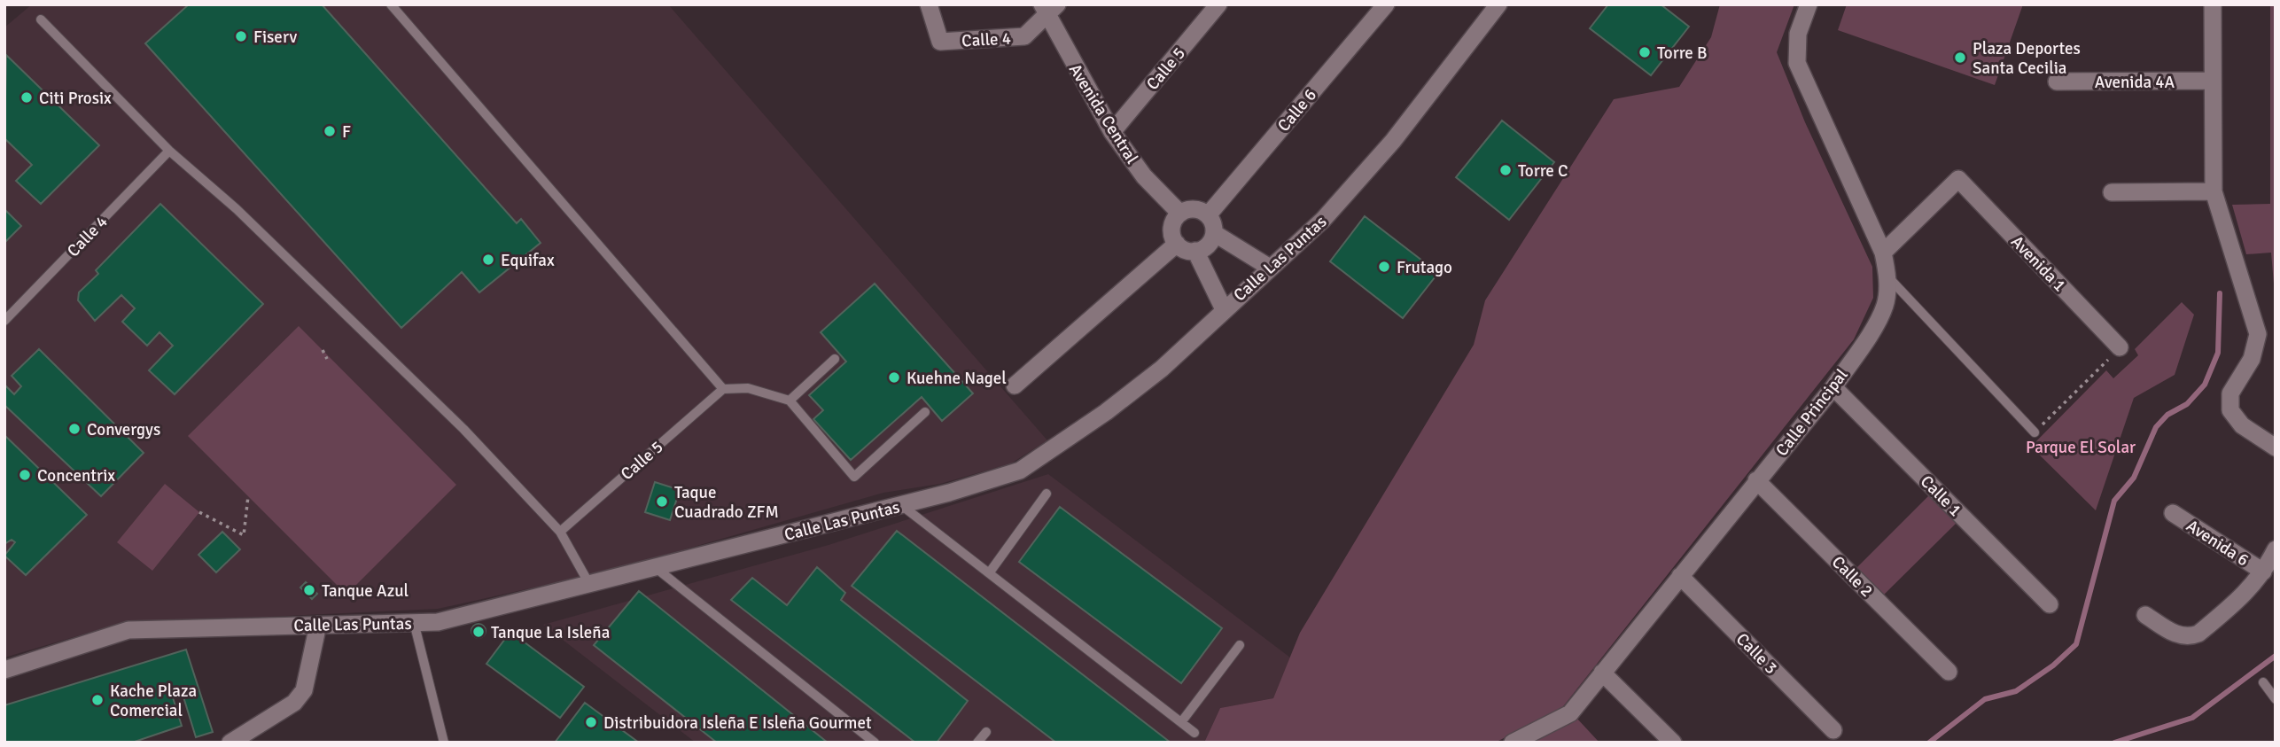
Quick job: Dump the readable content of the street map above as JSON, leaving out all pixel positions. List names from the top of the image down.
{
  "streets": {
    "street": [
      "Calle 4",
      "Calle 5",
      "Avenida 4A",
      "Calle 6",
      "Avenida Central",
      "Calle Las Puntas",
      "Avenida 1",
      "Calle Principal",
      "Calle 1",
      "Avenida 6",
      "Calle 2",
      "Calle 3"
    ]
  },
  "crossings": [
    ["Calle 4", "Avenida Central"],
    ["Calle 5", "Avenida Central"],
    ["Calle 6", "Avenida Central"],
    ["Avenida 1", "Calle Principal"],
    ["Calle Principal", "Calle 1"],
    ["Calle Principal", "Calle 2"],
    ["Calle Principal", "Calle 3"]
  ],
  "parks": ["Parque El Solar"],
  "places": [
    "Fiserv",
    "Torre B",
    "Plaza Deportes Santa Cecilia",
    "Citi Prosix",
    "F",
    "Torre C",
    "Equifax",
    "Frutago",
    "Kuehne Nagel",
    "Convergys",
    "Concentrix",
    "Taque Cuadrado ZFM",
    "Tanque Azul",
    "Tanque La Isleña",
    "Kache Plaza Comercial",
    "Distribuidora Isleña E Isleña Gourmet"
  ]
}
